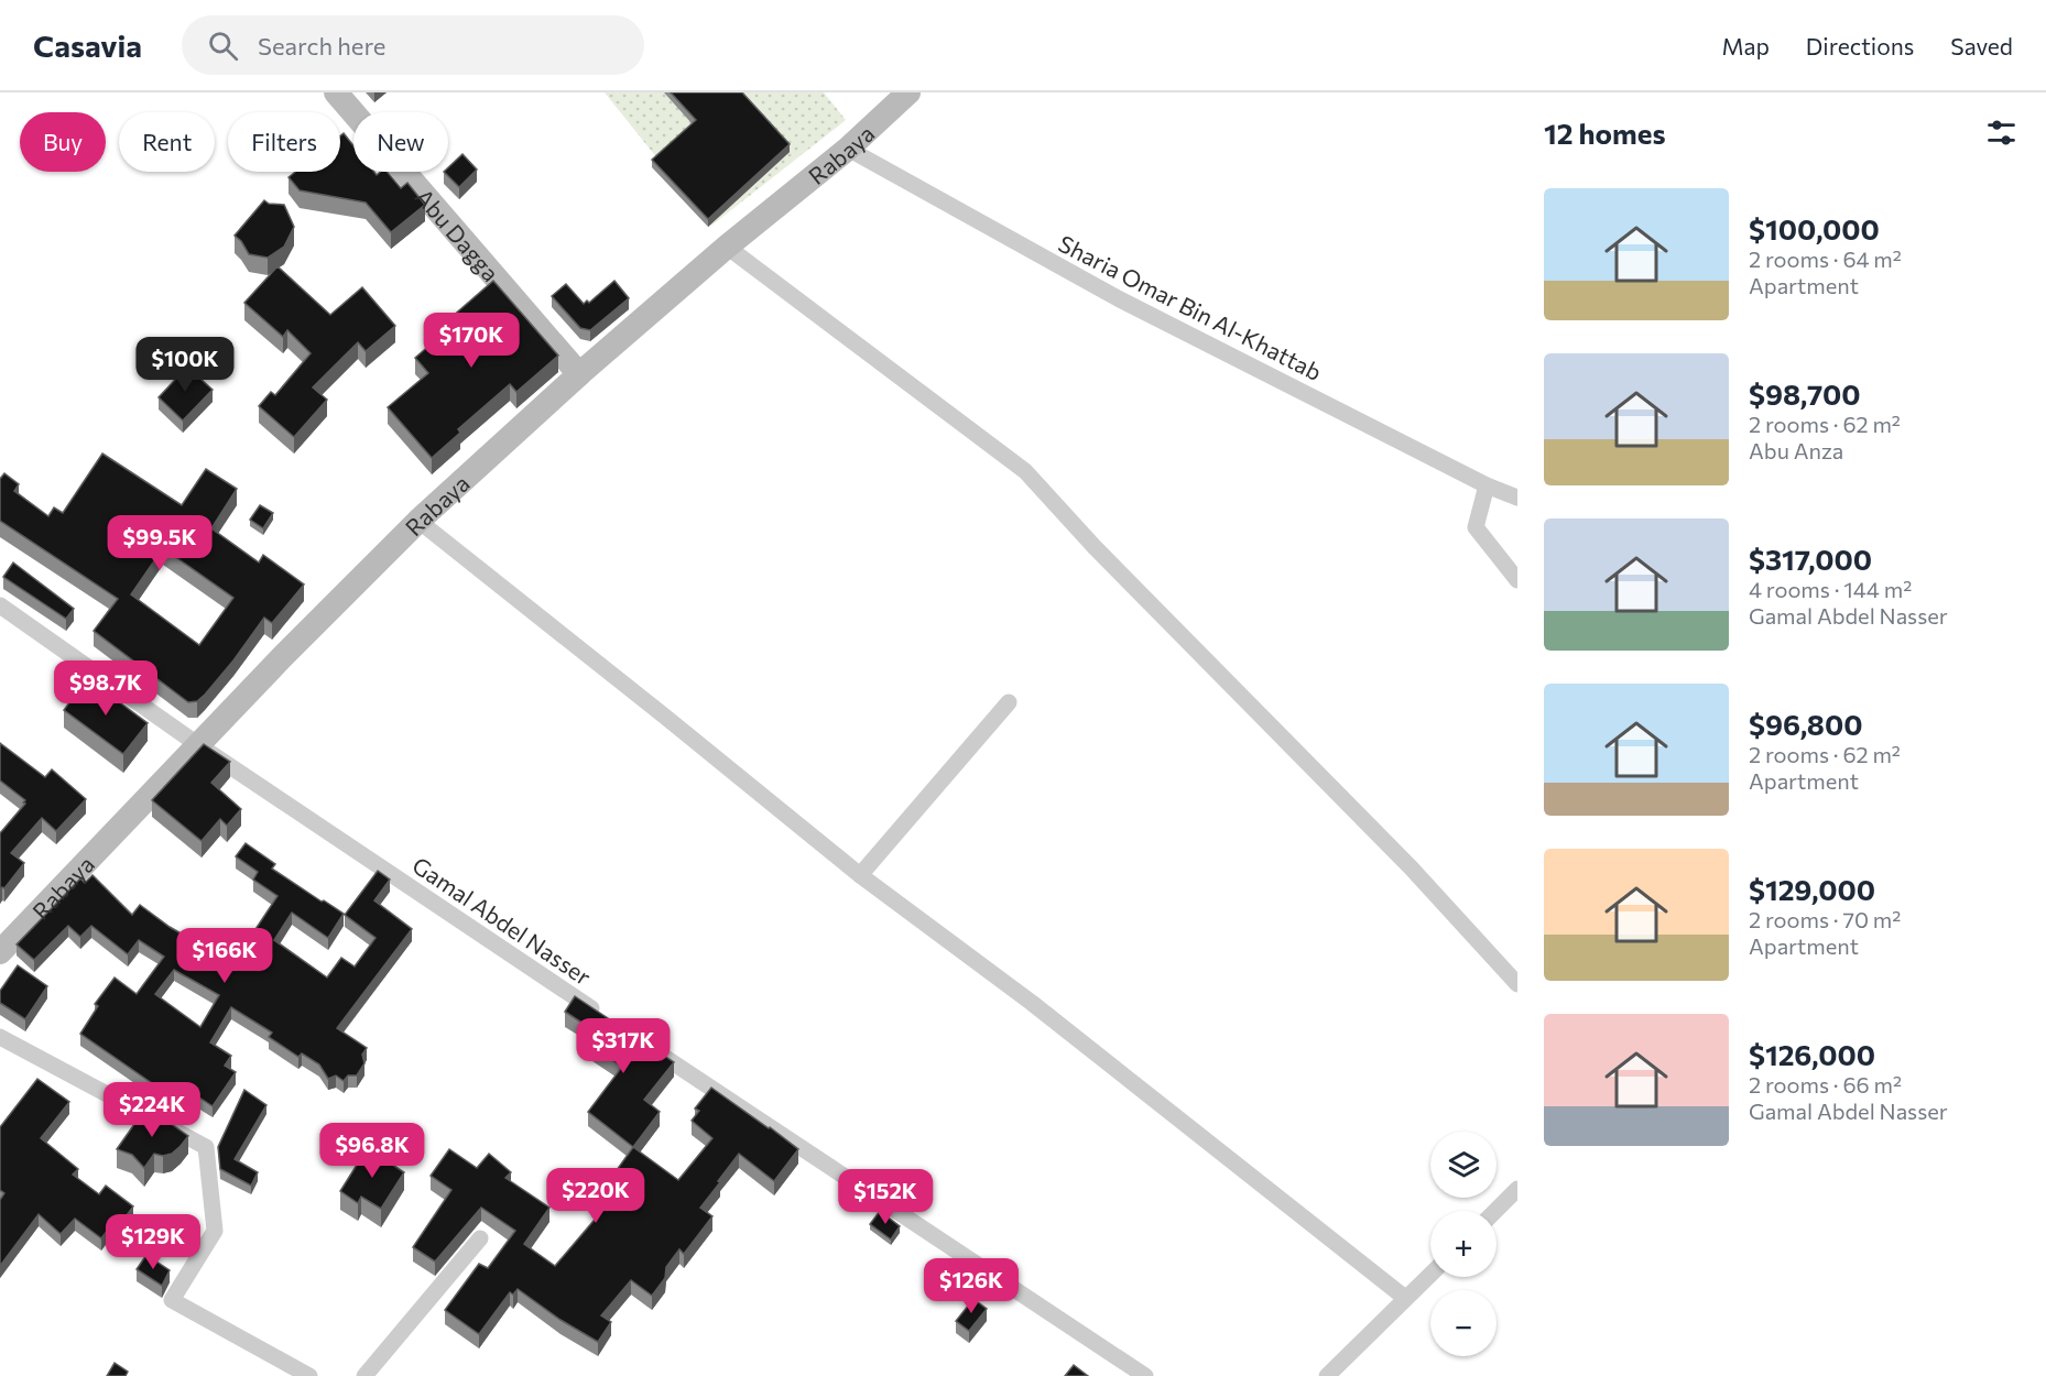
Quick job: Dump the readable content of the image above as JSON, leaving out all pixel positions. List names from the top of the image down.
{
  "streets": {
    "street": [
      "Rabaya",
      "Abu Dagga",
      "Sharia Omar Bin Al-Khattab",
      "Gamal Abdel Nasser"
    ]
  },
  "crossings": [
    ["Rabaya", "Abu Dagga"],
    ["Rabaya", "Sharia Omar Bin Al-Khattab"],
    ["Rabaya", "Gamal Abdel Nasser"]
  ],
  "page": {
    "header": "Casavia",
    "search": "Search here",
    "nav": ["Map", "Directions", "Saved"],
    "heading": "12 homes",
    "chip": [
      "Buy",
      "Rent",
      "Filters",
      "New"
    ],
    "list": [
      {
        "name": "$100,000",
        "note": "2 rooms · 64 m² · Apartment"
      },
      {
        "name": "$98,700",
        "note": "2 rooms · 62 m² · Abu Anza"
      },
      {
        "name": "$317,000",
        "note": "4 rooms · 144 m² · Gamal Abdel Nasser"
      },
      {
        "name": "$96,800",
        "note": "2 rooms · 62 m² · Apartment"
      },
      {
        "name": "$129,000",
        "note": "2 rooms · 70 m² · Apartment"
      },
      {
        "name": "$126,000",
        "note": "2 rooms · 66 m² · Gamal Abdel Nasser"
      }
    ],
    "price": [
      "$170K",
      "$100K",
      "$99.5K",
      "$98.7K",
      "$166K",
      "$317K",
      "$224K",
      "$96.8K",
      "$220K",
      "$152K",
      "$129K",
      "$126K"
    ],
    "map_buttons": ["+", "−"]
  }
}
